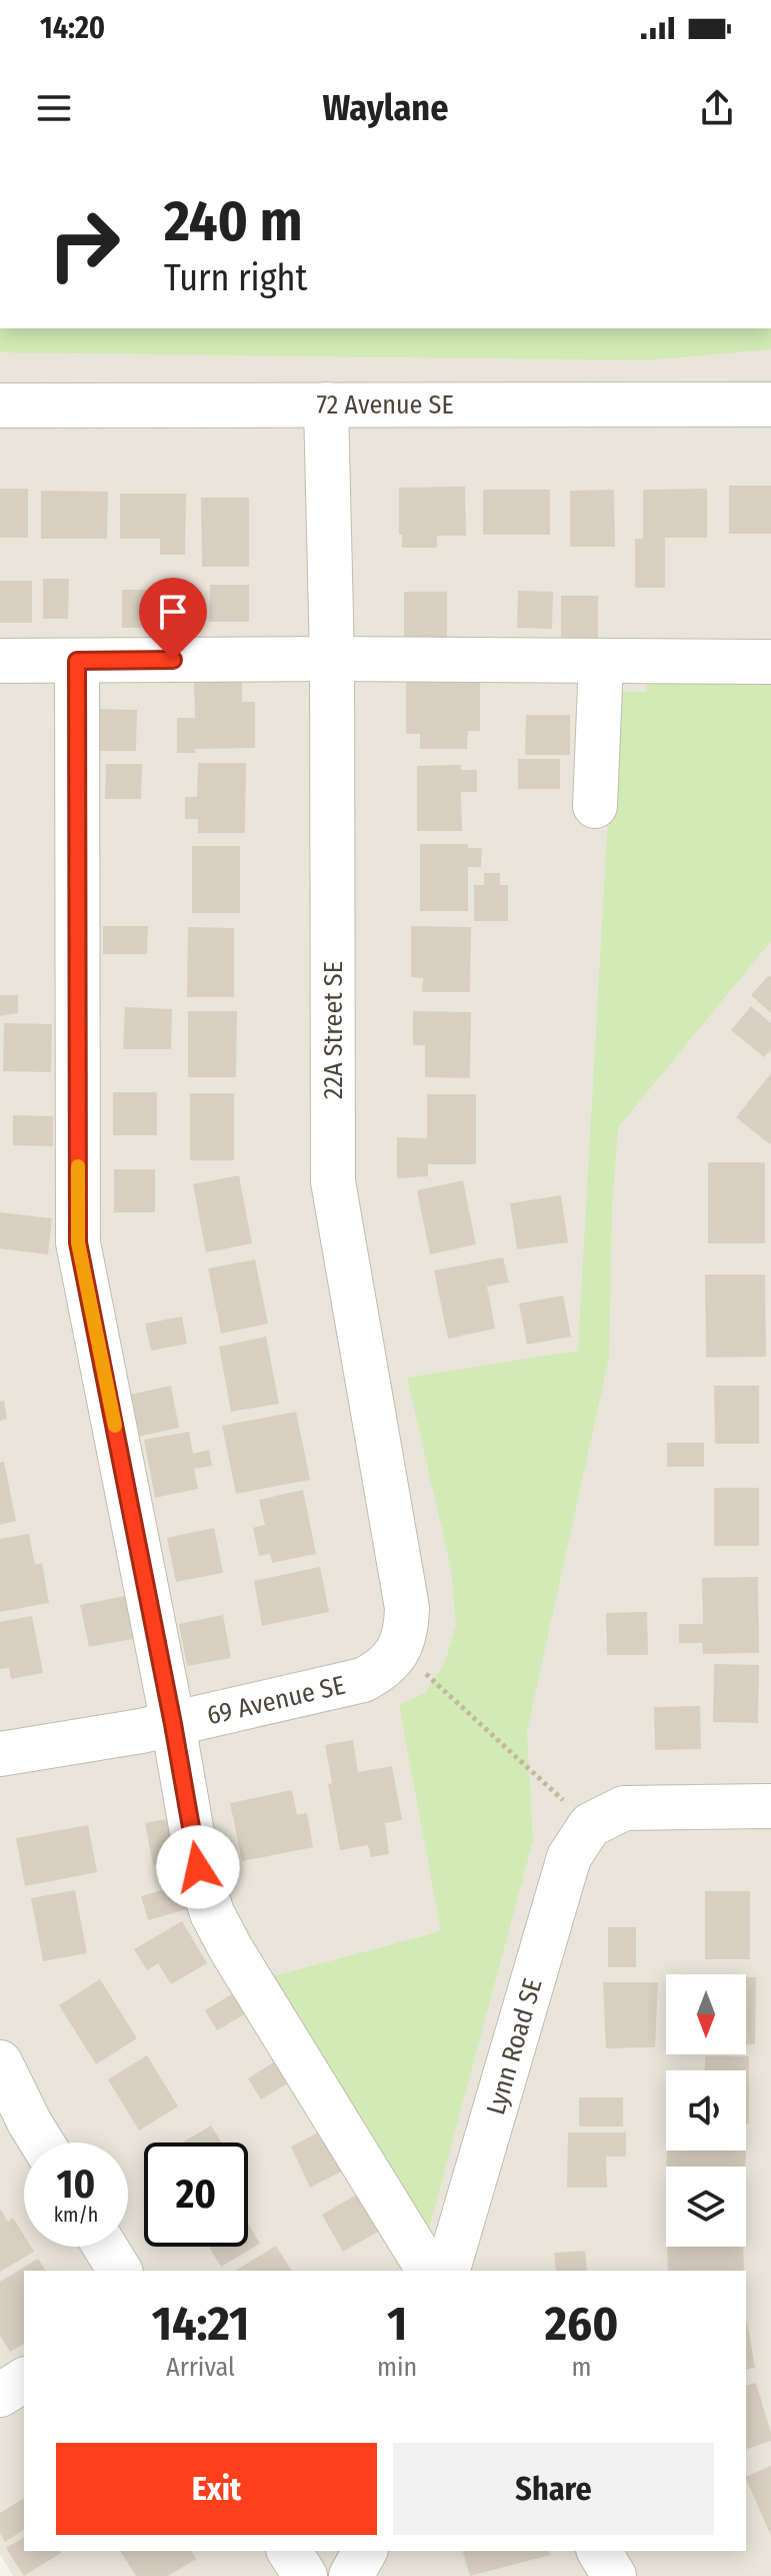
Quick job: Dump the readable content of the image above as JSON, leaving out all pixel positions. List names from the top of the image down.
{
  "streets": {
    "street": [
      "72 Avenue SE",
      "22A Street SE",
      "69 Avenue SE",
      "Lynn Road SE"
    ]
  },
  "crossings": [
    ["72 Avenue SE", "22A Street SE"],
    ["22A Street SE", "69 Avenue SE"]
  ],
  "north": "bottom",
  "page": {
    "status": "14:20",
    "header": "Waylane",
    "turn": ["240 m", "Turn right"],
    "speed": "10 km/h",
    "limit": "20",
    "eta": [
      "14:21",
      "Arrival",
      "1",
      "min",
      "260",
      "m"
    ],
    "buttons": ["Exit", "Share"]
  }
}
